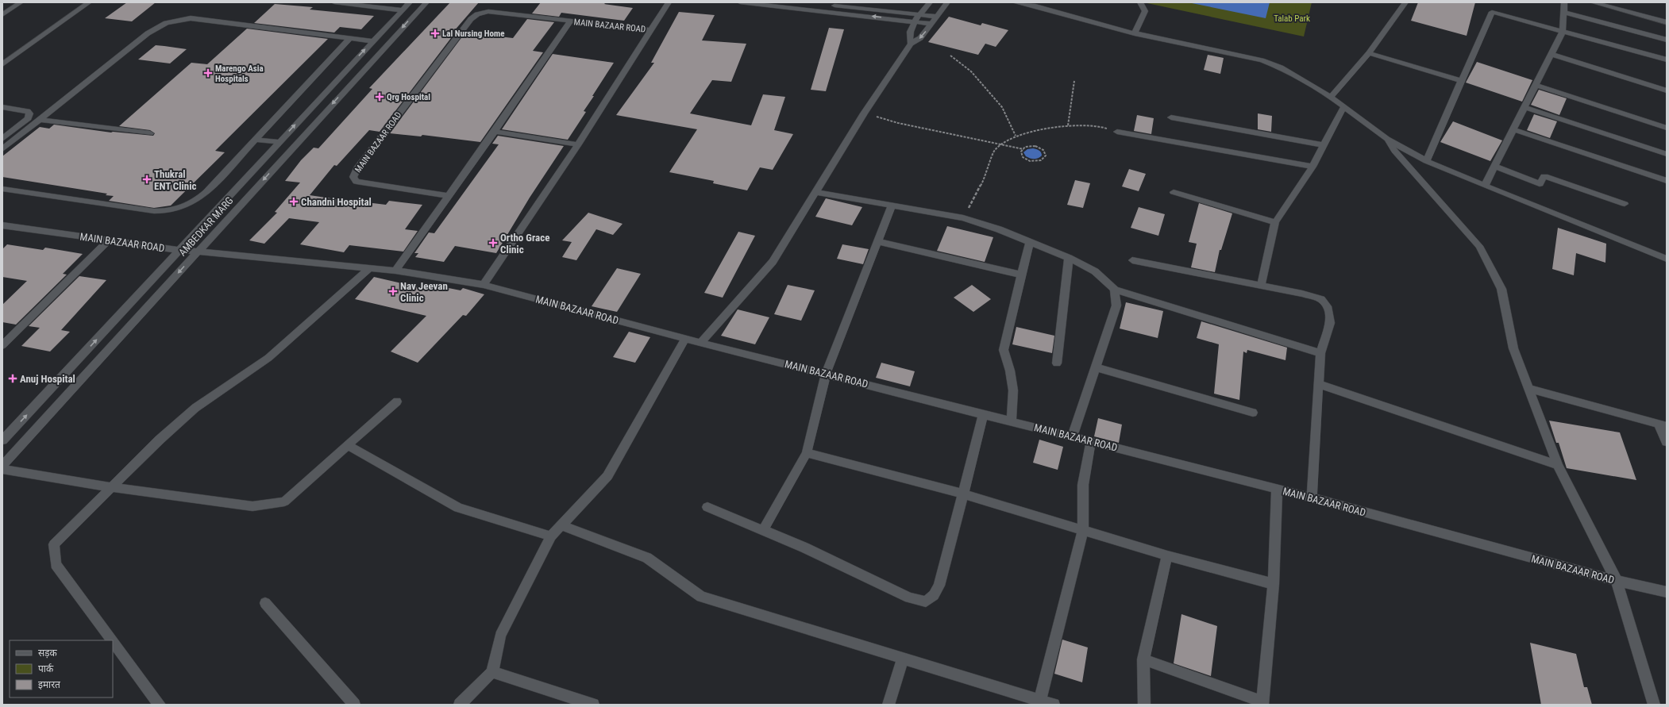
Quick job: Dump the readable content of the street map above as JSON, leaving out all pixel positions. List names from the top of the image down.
{
  "streets": {
    "street": ["MAIN BAZAAR ROAD", "AMBEDKAR MARG"]
  },
  "crossings": [
    ["MAIN BAZAAR ROAD", "AMBEDKAR MARG"]
  ],
  "parks": ["Talab Park"],
  "places": {
    "health": [
      "Lal Nursing Home",
      "Marengo Asia Hospitals",
      "Qrg Hospital",
      "Thukral ENT Clinic",
      "Chandni Hospital",
      "Ortho Grace Clinic",
      "Nav Jeevan Clinic",
      "Anuj Hospital"
    ]
  },
  "legend": ["सड़क", "पार्क", "इमारत"]
}
